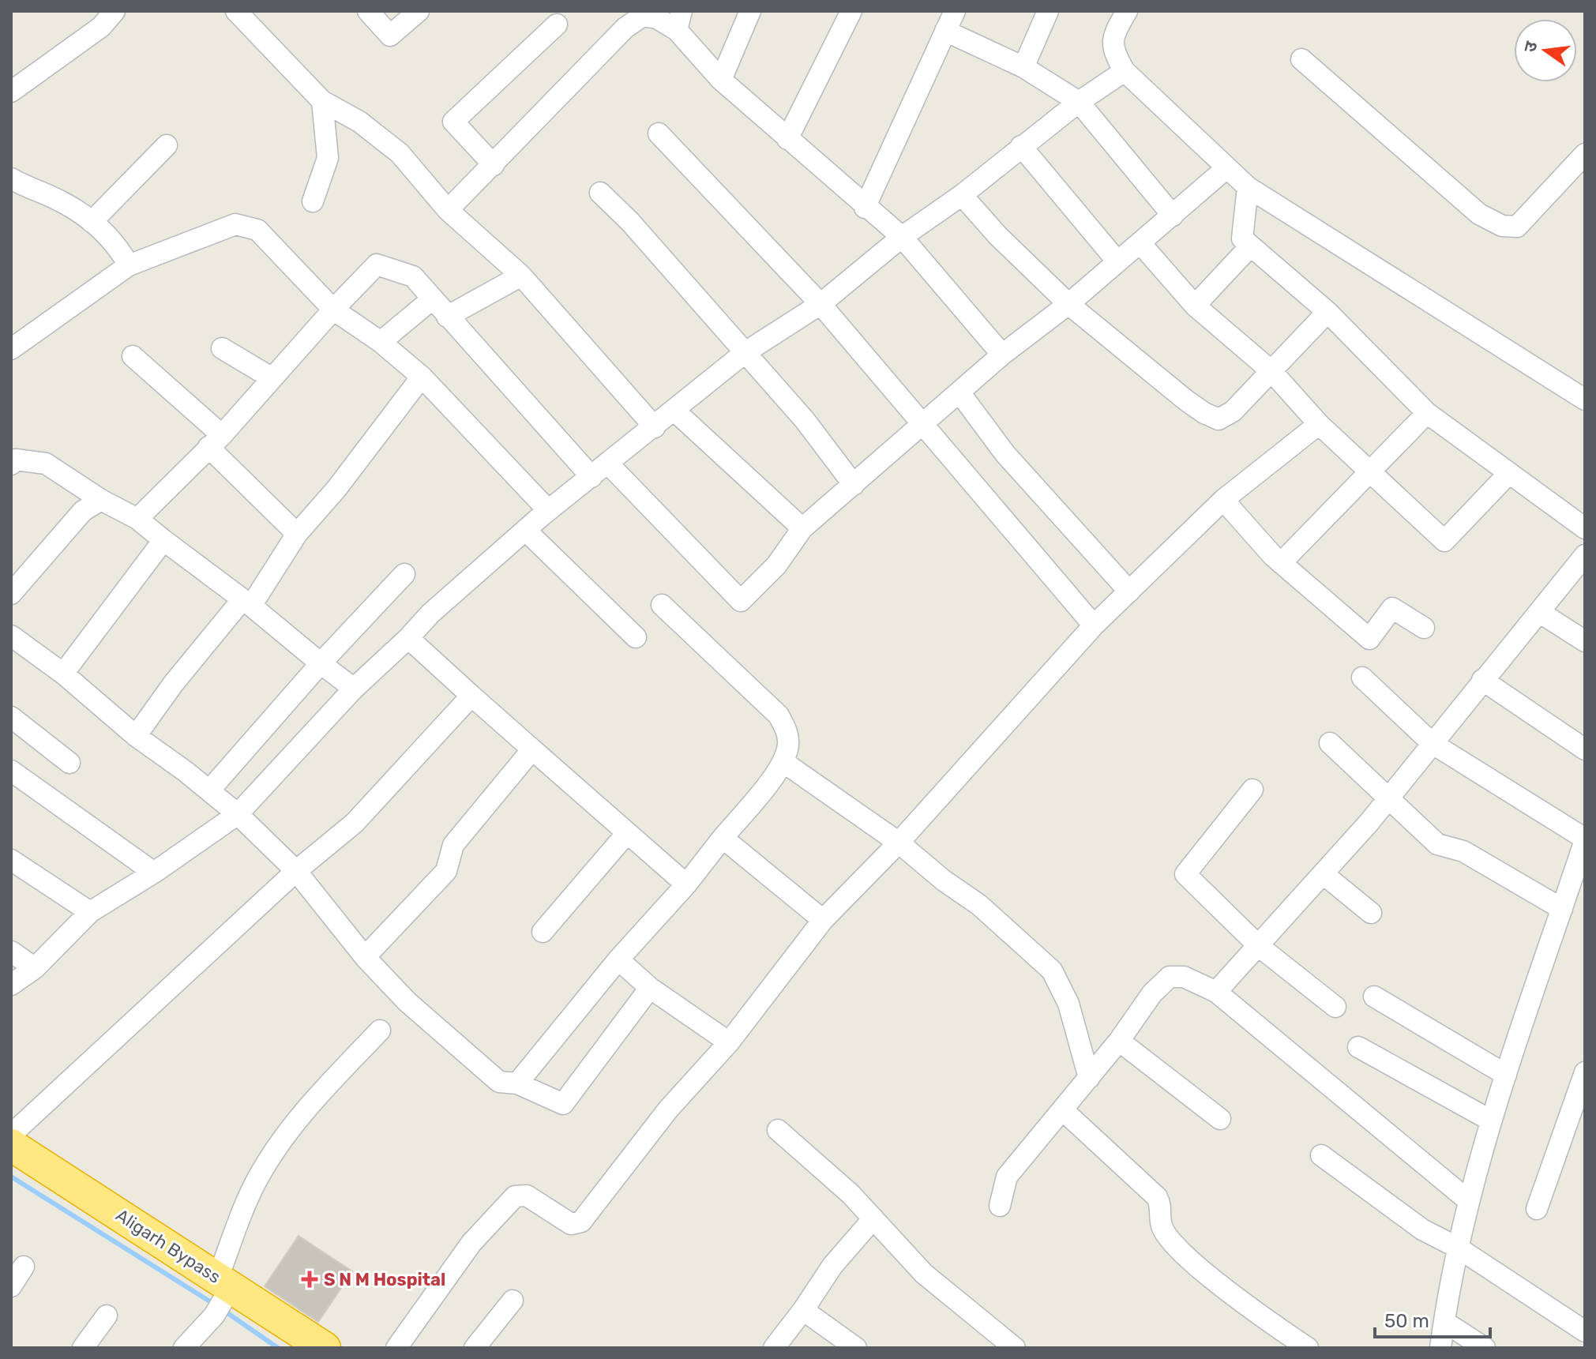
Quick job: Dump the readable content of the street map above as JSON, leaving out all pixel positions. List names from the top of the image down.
{
  "streets": {
    "highway": ["Aligarh Bypass"]
  },
  "places": {
    "health": ["S N M Hospital"]
  },
  "scale_bar": "50 m",
  "north": "left"
}
